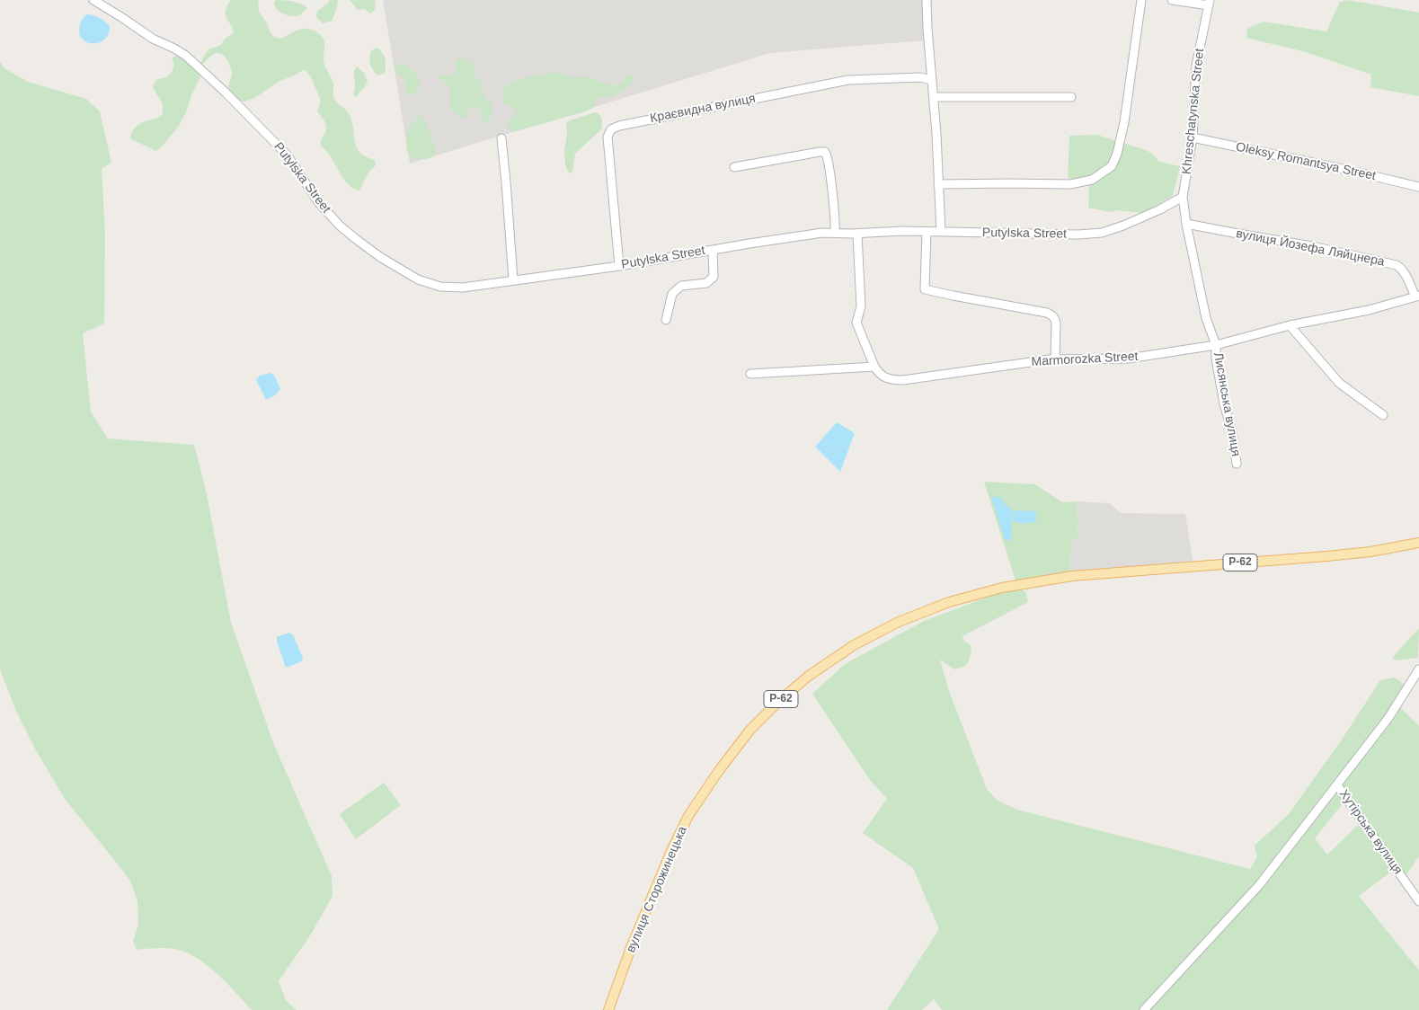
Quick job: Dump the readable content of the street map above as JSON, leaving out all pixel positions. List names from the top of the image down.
{
  "streets": {
    "main road": ["Р-62", "вулиця Сторожинецька"],
    "street": [
      "Краєвидна вулиця",
      "Khreschatynska Street",
      "Oleksy Romantsya Street",
      "Putylska Street",
      "вулиця Йозефа Ляйцнера",
      "Marmorozka Street",
      "Лисянська вулиця",
      "Хутірська вулиця"
    ]
  },
  "crossings": [
    ["Краєвидна вулиця", "Putylska Street"],
    ["Khreschatynska Street", "Oleksy Romantsya Street"],
    ["Khreschatynska Street", "Putylska Street"],
    ["вулиця Йозефа Ляйцнера", "Marmorozka Street"],
    ["Marmorozka Street", "Лисянська вулиця"]
  ]
}
